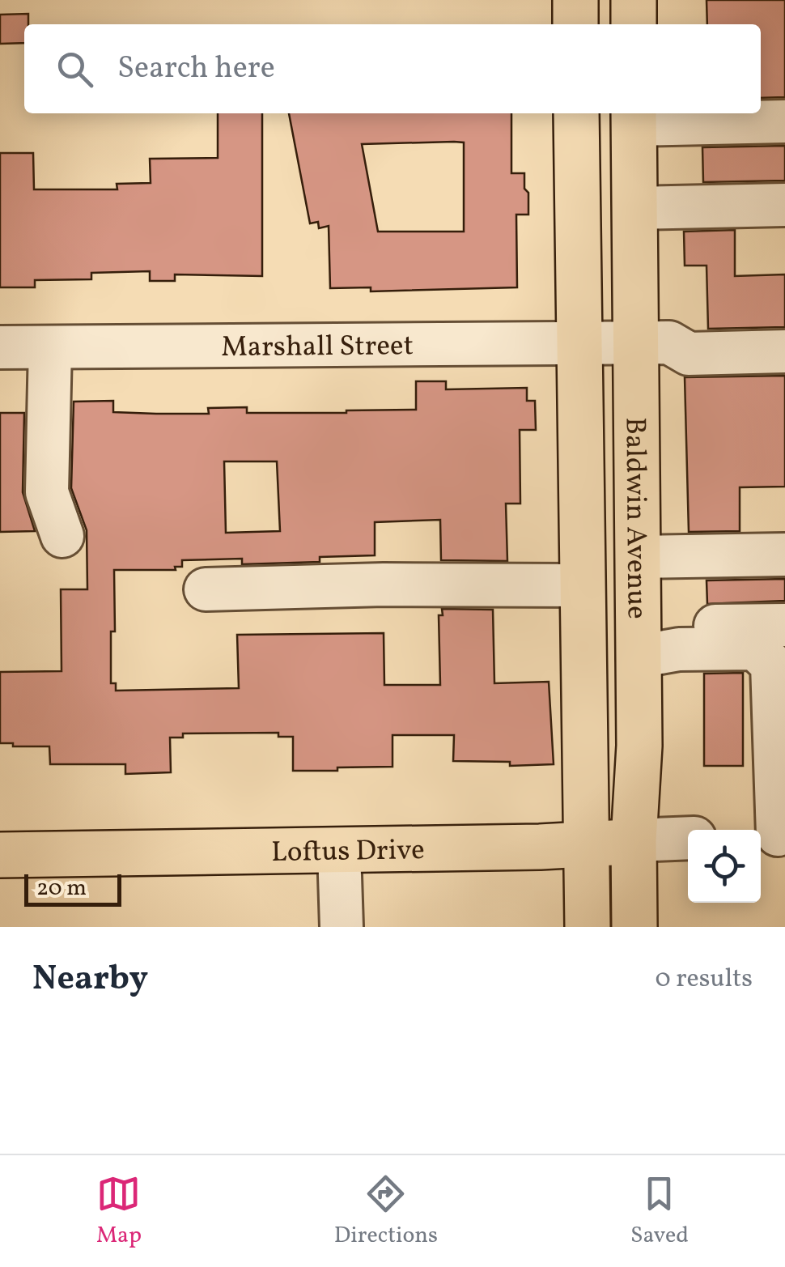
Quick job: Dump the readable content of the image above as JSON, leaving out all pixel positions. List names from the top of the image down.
{
  "streets": {
    "main road": ["Baldwin Avenue", "Loftus Drive"],
    "street": ["Marshall Street"]
  },
  "crossings": [
    ["Marshall Street", "Baldwin Avenue"],
    ["Baldwin Avenue", "Loftus Drive"]
  ],
  "scale_bar": "20 m",
  "page": {
    "search": "Search here",
    "scale": "20 m",
    "heading": ["Nearby", "0 results"],
    "nav": ["Map", "Directions", "Saved"]
  }
}
